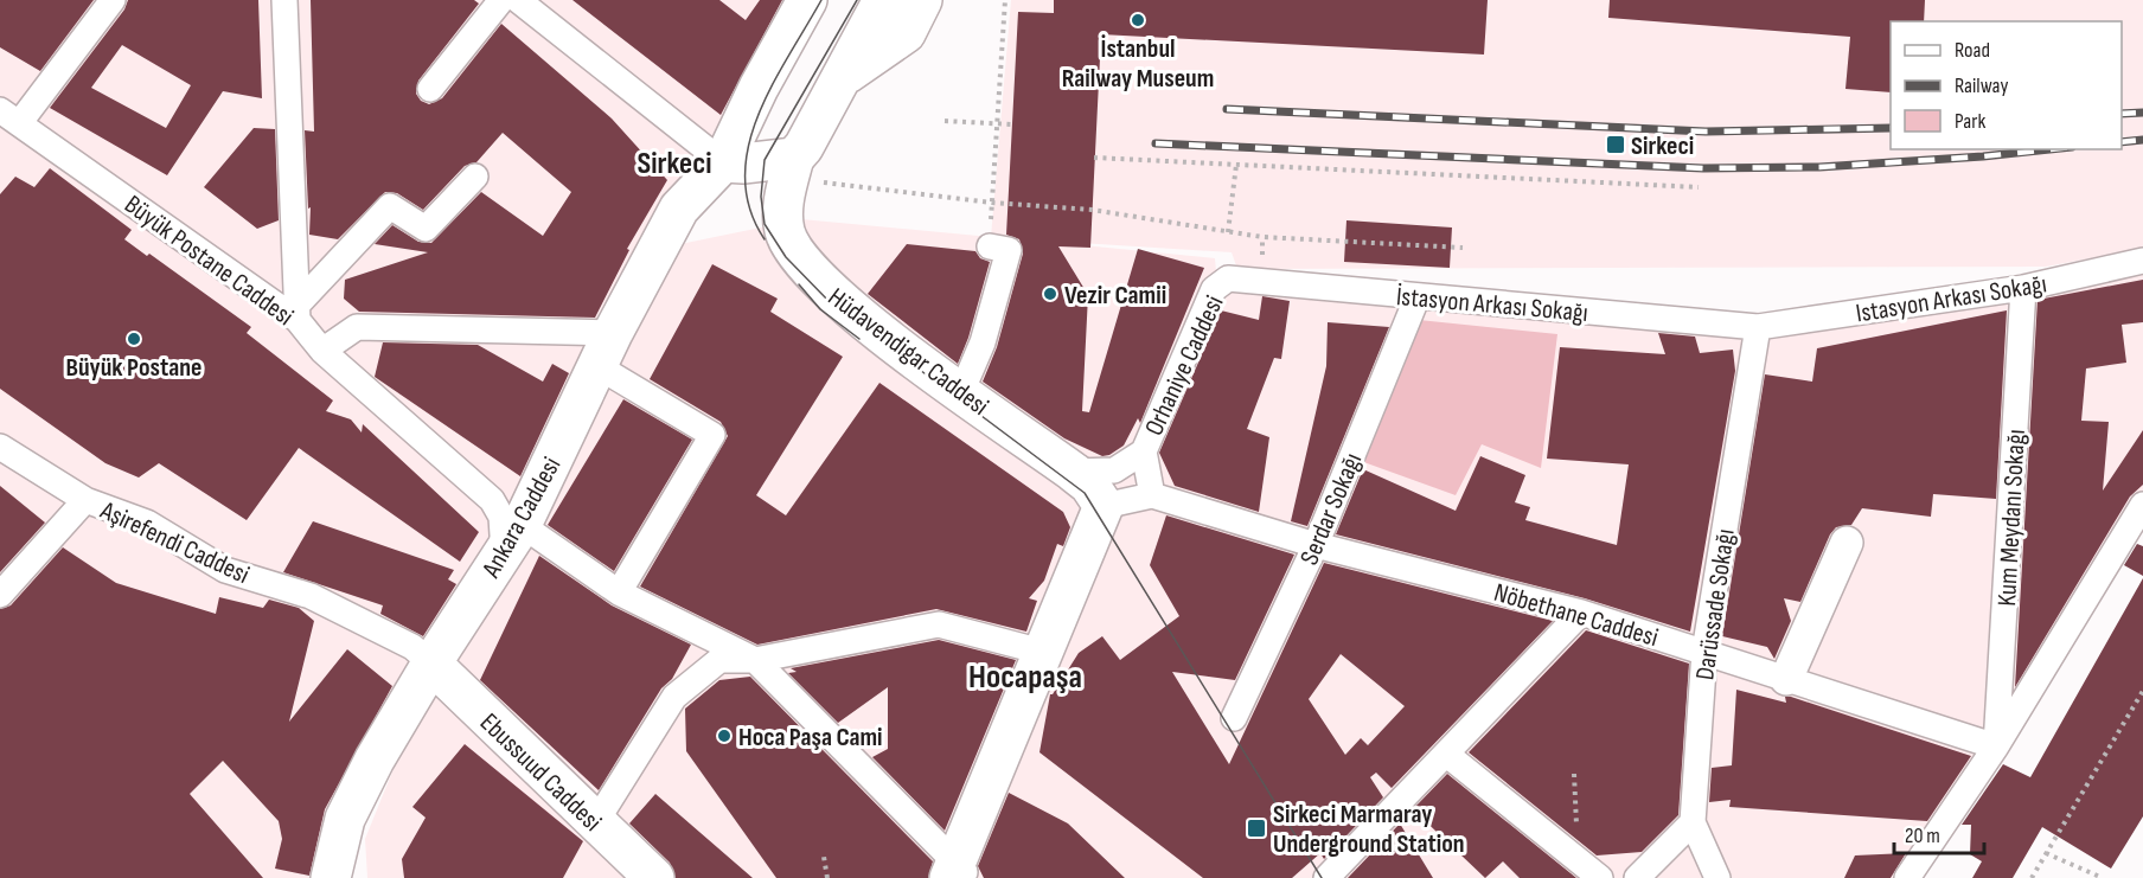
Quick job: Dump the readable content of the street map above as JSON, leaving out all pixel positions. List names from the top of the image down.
{
  "streets": {
    "main road": ["Hüdavendigar Caddesi", "Ankara Caddesi", "Ebussuud Caddesi"],
    "street": [
      "Büyük Postane Caddesi",
      "Istasyon Arkası Sokağı",
      "İstasyon Arkası Sokağı",
      "Orhaniye Caddesi",
      "Serdar Sokağı",
      "Kum Meydanı Sokağı",
      "Aşirefendi Caddesi",
      "Darüssade Sokağı",
      "Nöbethane Caddesi"
    ]
  },
  "crossings": [
    ["Büyük Postane Caddesi", "Ankara Caddesi"],
    ["Istasyon Arkası Sokağı", "İstasyon Arkası Sokağı"],
    ["Istasyon Arkası Sokağı", "Kum Meydanı Sokağı"],
    ["Istasyon Arkası Sokağı", "Darüssade Sokağı"],
    ["İstasyon Arkası Sokağı", "Orhaniye Caddesi"],
    ["İstasyon Arkası Sokağı", "Serdar Sokağı"],
    ["İstasyon Arkası Sokağı", "Darüssade Sokağı"],
    ["Orhaniye Caddesi", "Nöbethane Caddesi"],
    ["Serdar Sokağı", "Nöbethane Caddesi"],
    ["Ankara Caddesi", "Aşirefendi Caddesi"],
    ["Ankara Caddesi", "Ebussuud Caddesi"],
    ["Kum Meydanı Sokağı", "Nöbethane Caddesi"],
    ["Aşirefendi Caddesi", "Ebussuud Caddesi"],
    ["Darüssade Sokağı", "Nöbethane Caddesi"]
  ],
  "districts": ["Sirkeci", "Hocapaşa"],
  "places": {
    "other": [
      "İstanbul Railway Museum",
      "Vezir Camii",
      "Büyük Postane",
      "Hoca Paşa Cami"
    ],
    "transit": ["Sirkeci", "Sirkeci Marmaray Underground Station"]
  },
  "legend": ["Road", "Railway", "Park"],
  "scale_bar": "20 m"
}
